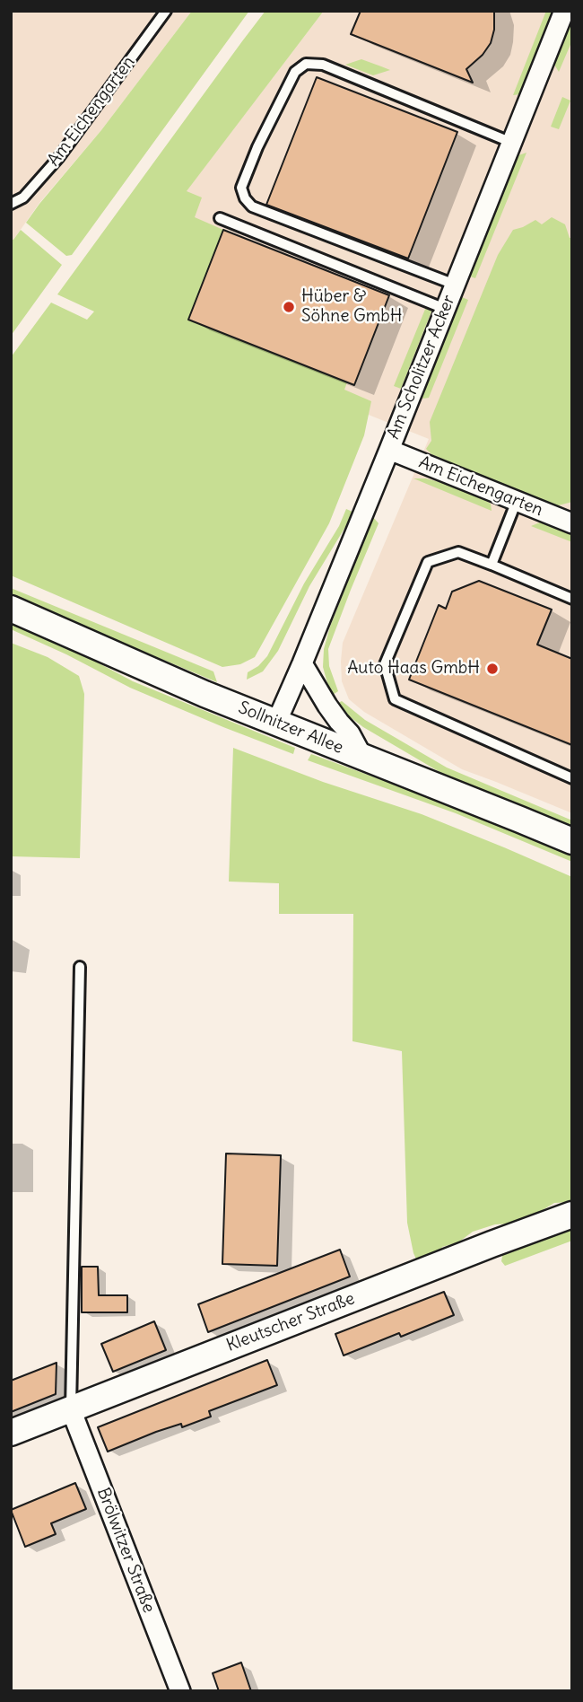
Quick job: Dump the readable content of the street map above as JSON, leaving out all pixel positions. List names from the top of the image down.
{
  "streets": {
    "main road": ["Sollnitzer Allee", "Kleutscher Straße"],
    "street": ["Am Eichengarten", "Am Scholitzer Acker", "Brölwitzer Straße"]
  },
  "crossings": [
    ["Am Eichengarten", "Am Scholitzer Acker"],
    ["Am Scholitzer Acker", "Sollnitzer Allee"],
    ["Kleutscher Straße", "Brölwitzer Straße"]
  ],
  "places": ["Hüber & Söhne GmbH", "Auto Haas GmbH"]
}
